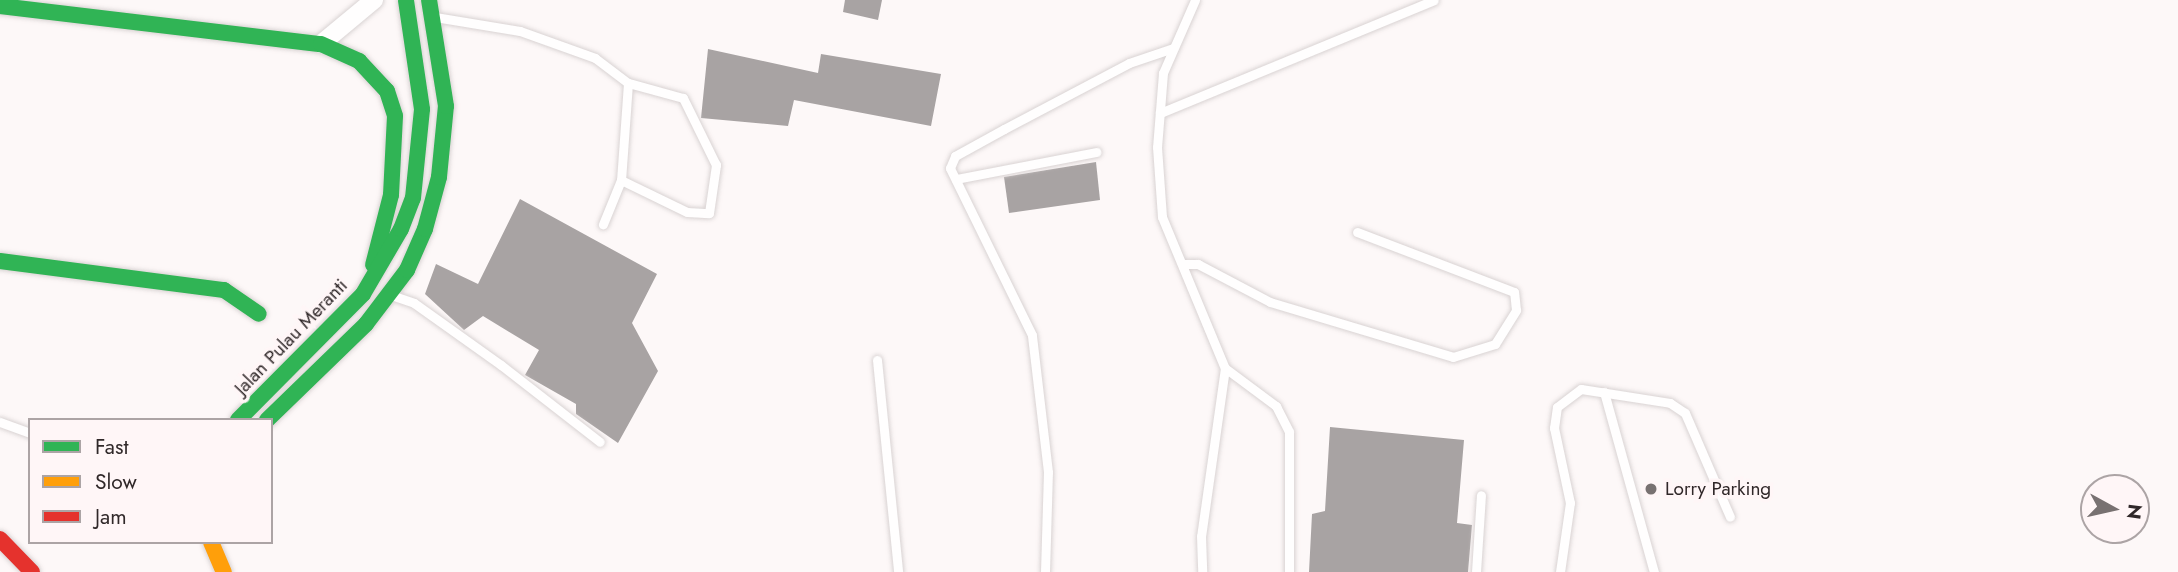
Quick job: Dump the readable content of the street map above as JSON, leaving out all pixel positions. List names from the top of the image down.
{
  "streets": {
    "main road": ["Jalan Pulau Meranti"]
  },
  "places": ["Lorry Parking"],
  "legend": ["Fast", "Slow", "Jam"],
  "north": "right"
}
